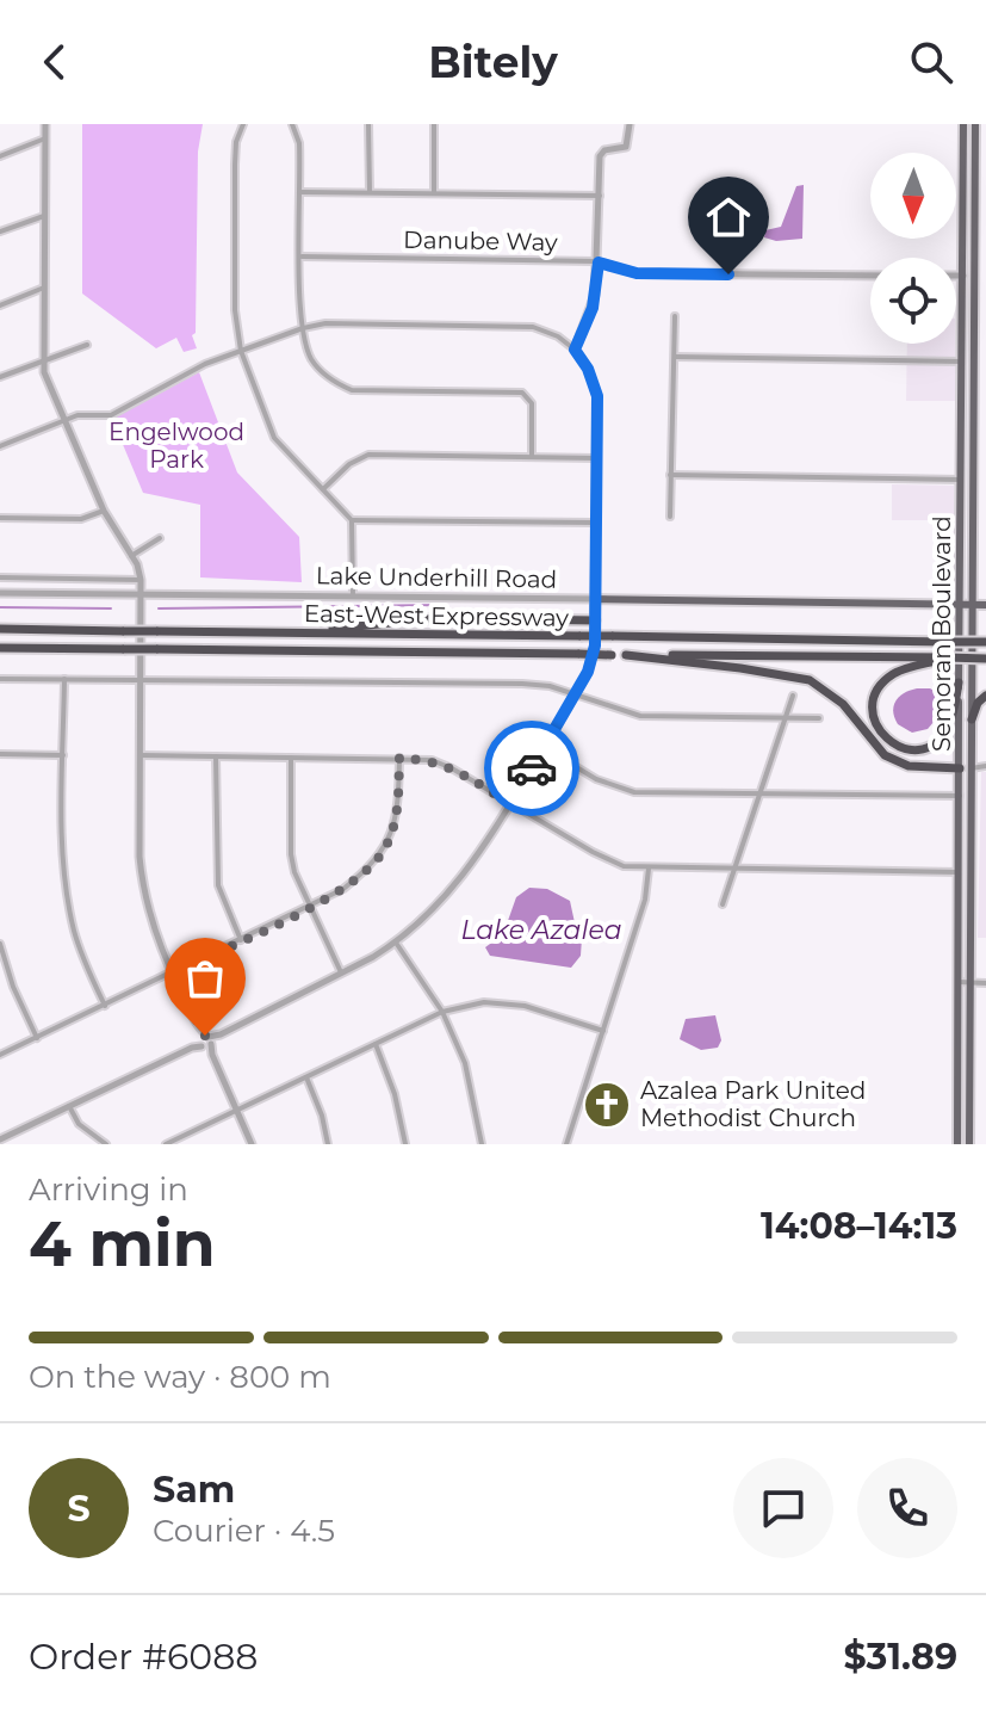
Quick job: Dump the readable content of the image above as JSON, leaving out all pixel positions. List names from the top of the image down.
{
  "streets": {
    "highway": ["East-West Expressway"],
    "main road": ["Lake Underhill Road", "Semoran Boulevard"],
    "street": ["Danube Way"]
  },
  "crossings": [
    ["Lake Underhill Road", "Semoran Boulevard"]
  ],
  "water": ["Lake Azalea"],
  "parks": ["Engelwood Park"],
  "places": {
    "church": ["Azalea Park United Methodist Church"]
  },
  "north": "bottom",
  "page": {
    "header": "Bitely",
    "heading": ["4 min", "Arriving in", "14:08–14:13"],
    "panel": [
      "Sam",
      "Courier · 4.5",
      "Order #6088",
      "$31.89"
    ],
    "bar": "On the way · 800 m",
    "round": "S"
  }
}
